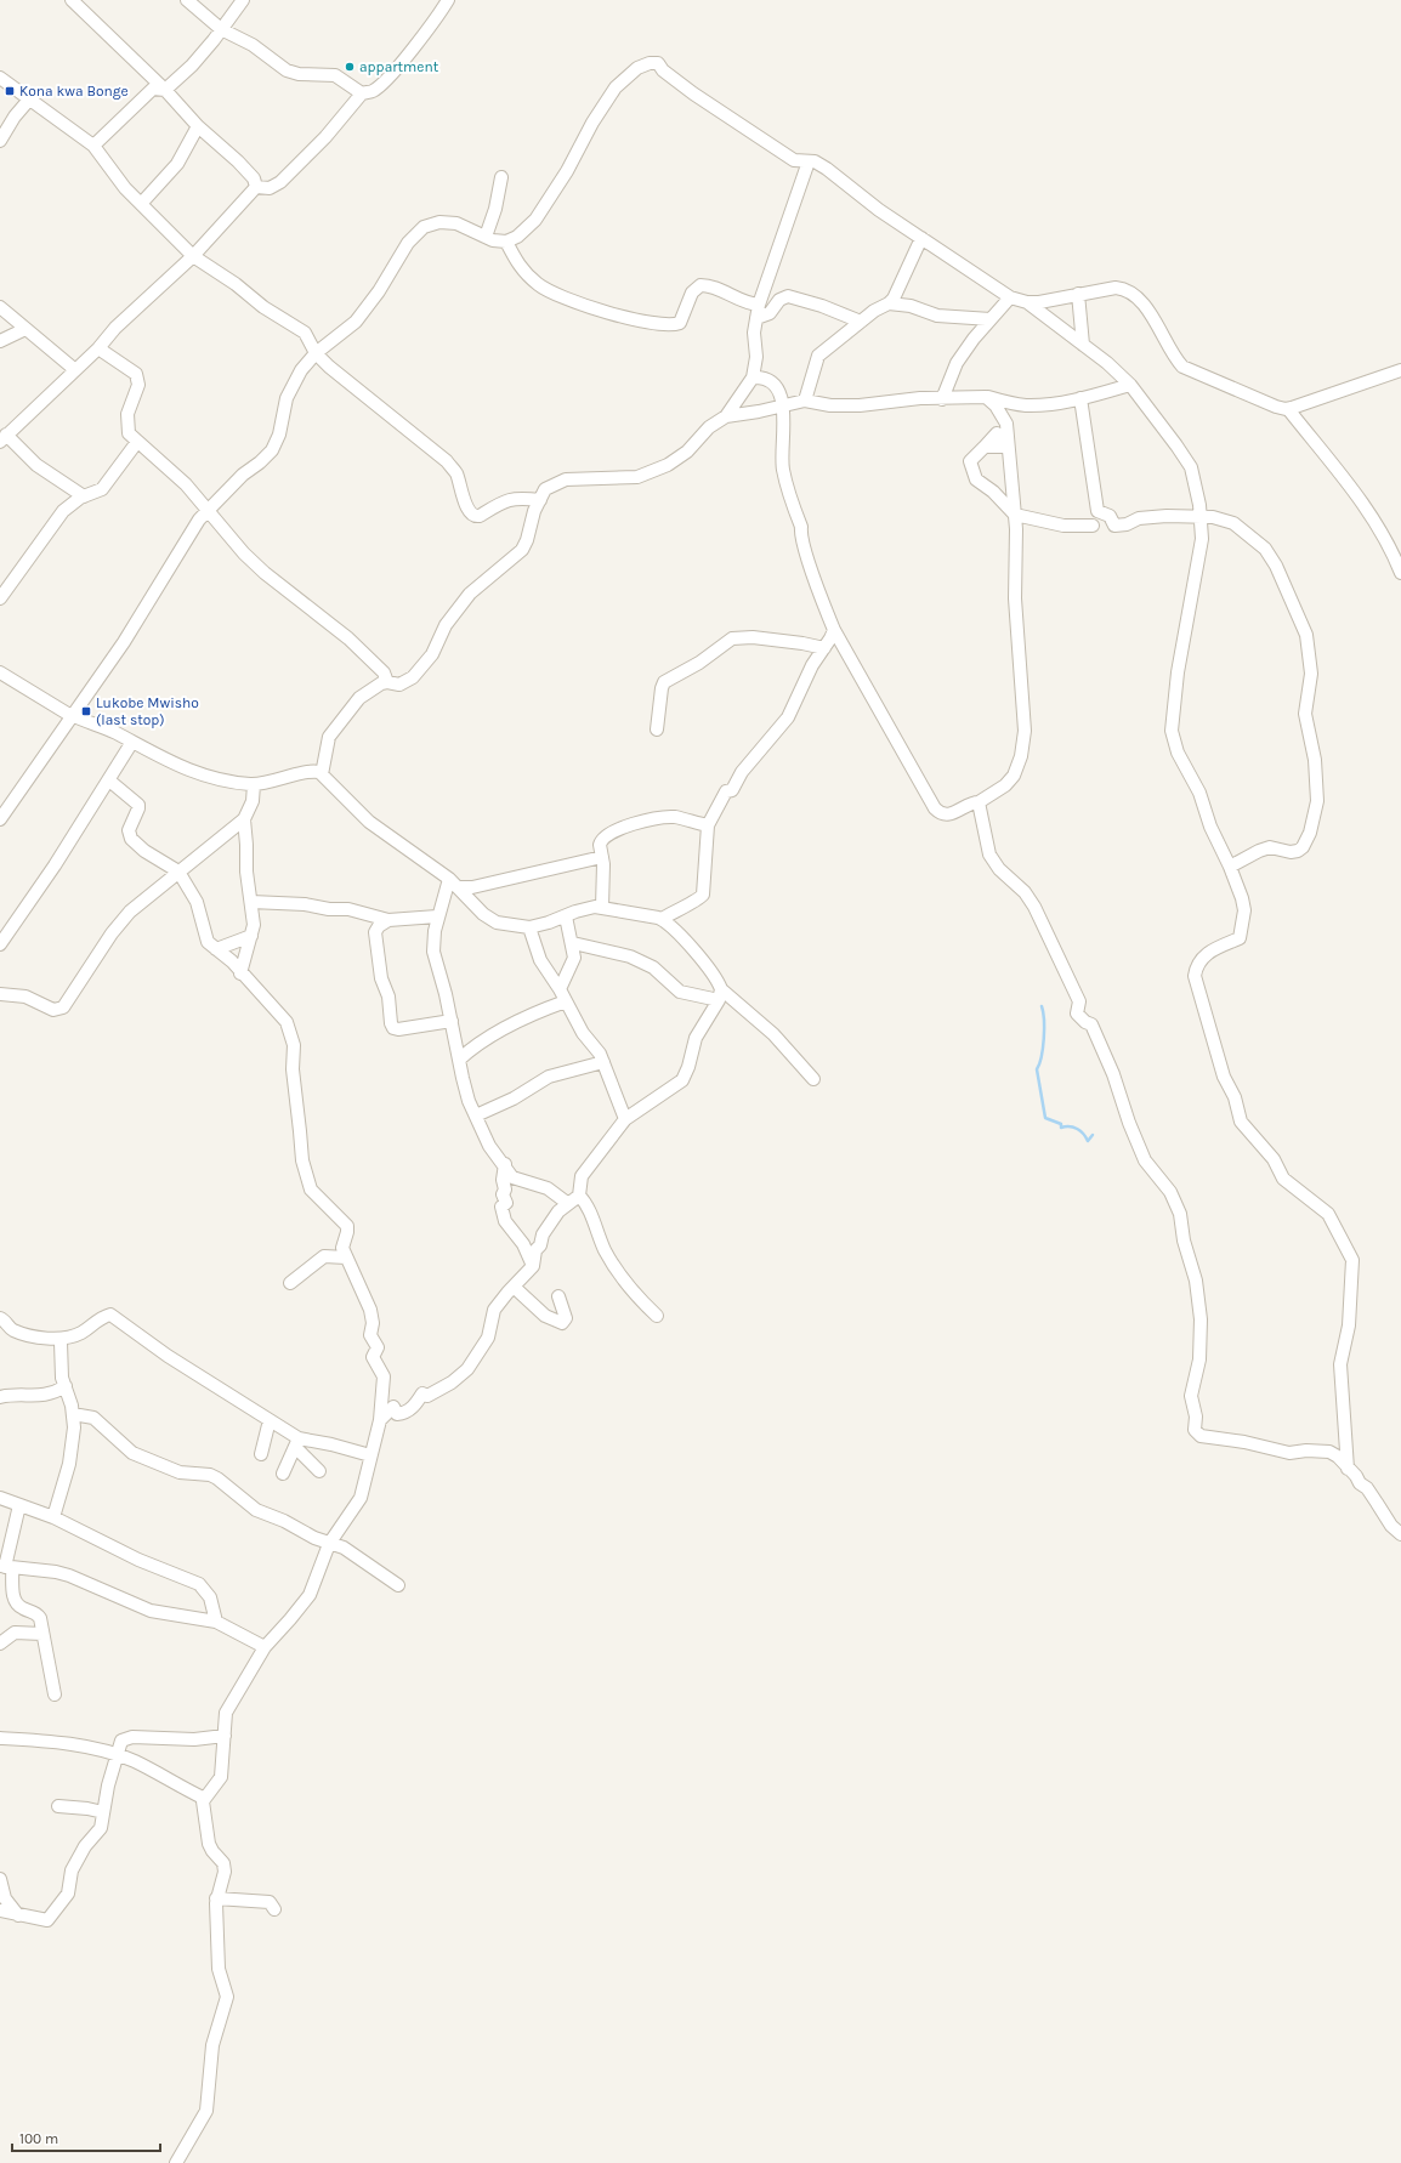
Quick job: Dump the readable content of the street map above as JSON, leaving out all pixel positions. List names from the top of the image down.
{
  "places": {
    "other": ["appartment"],
    "transit": ["Kona kwa Bonge", "Lukobe Mwisho (last stop)"]
  },
  "scale_bar": "100 m"
}
